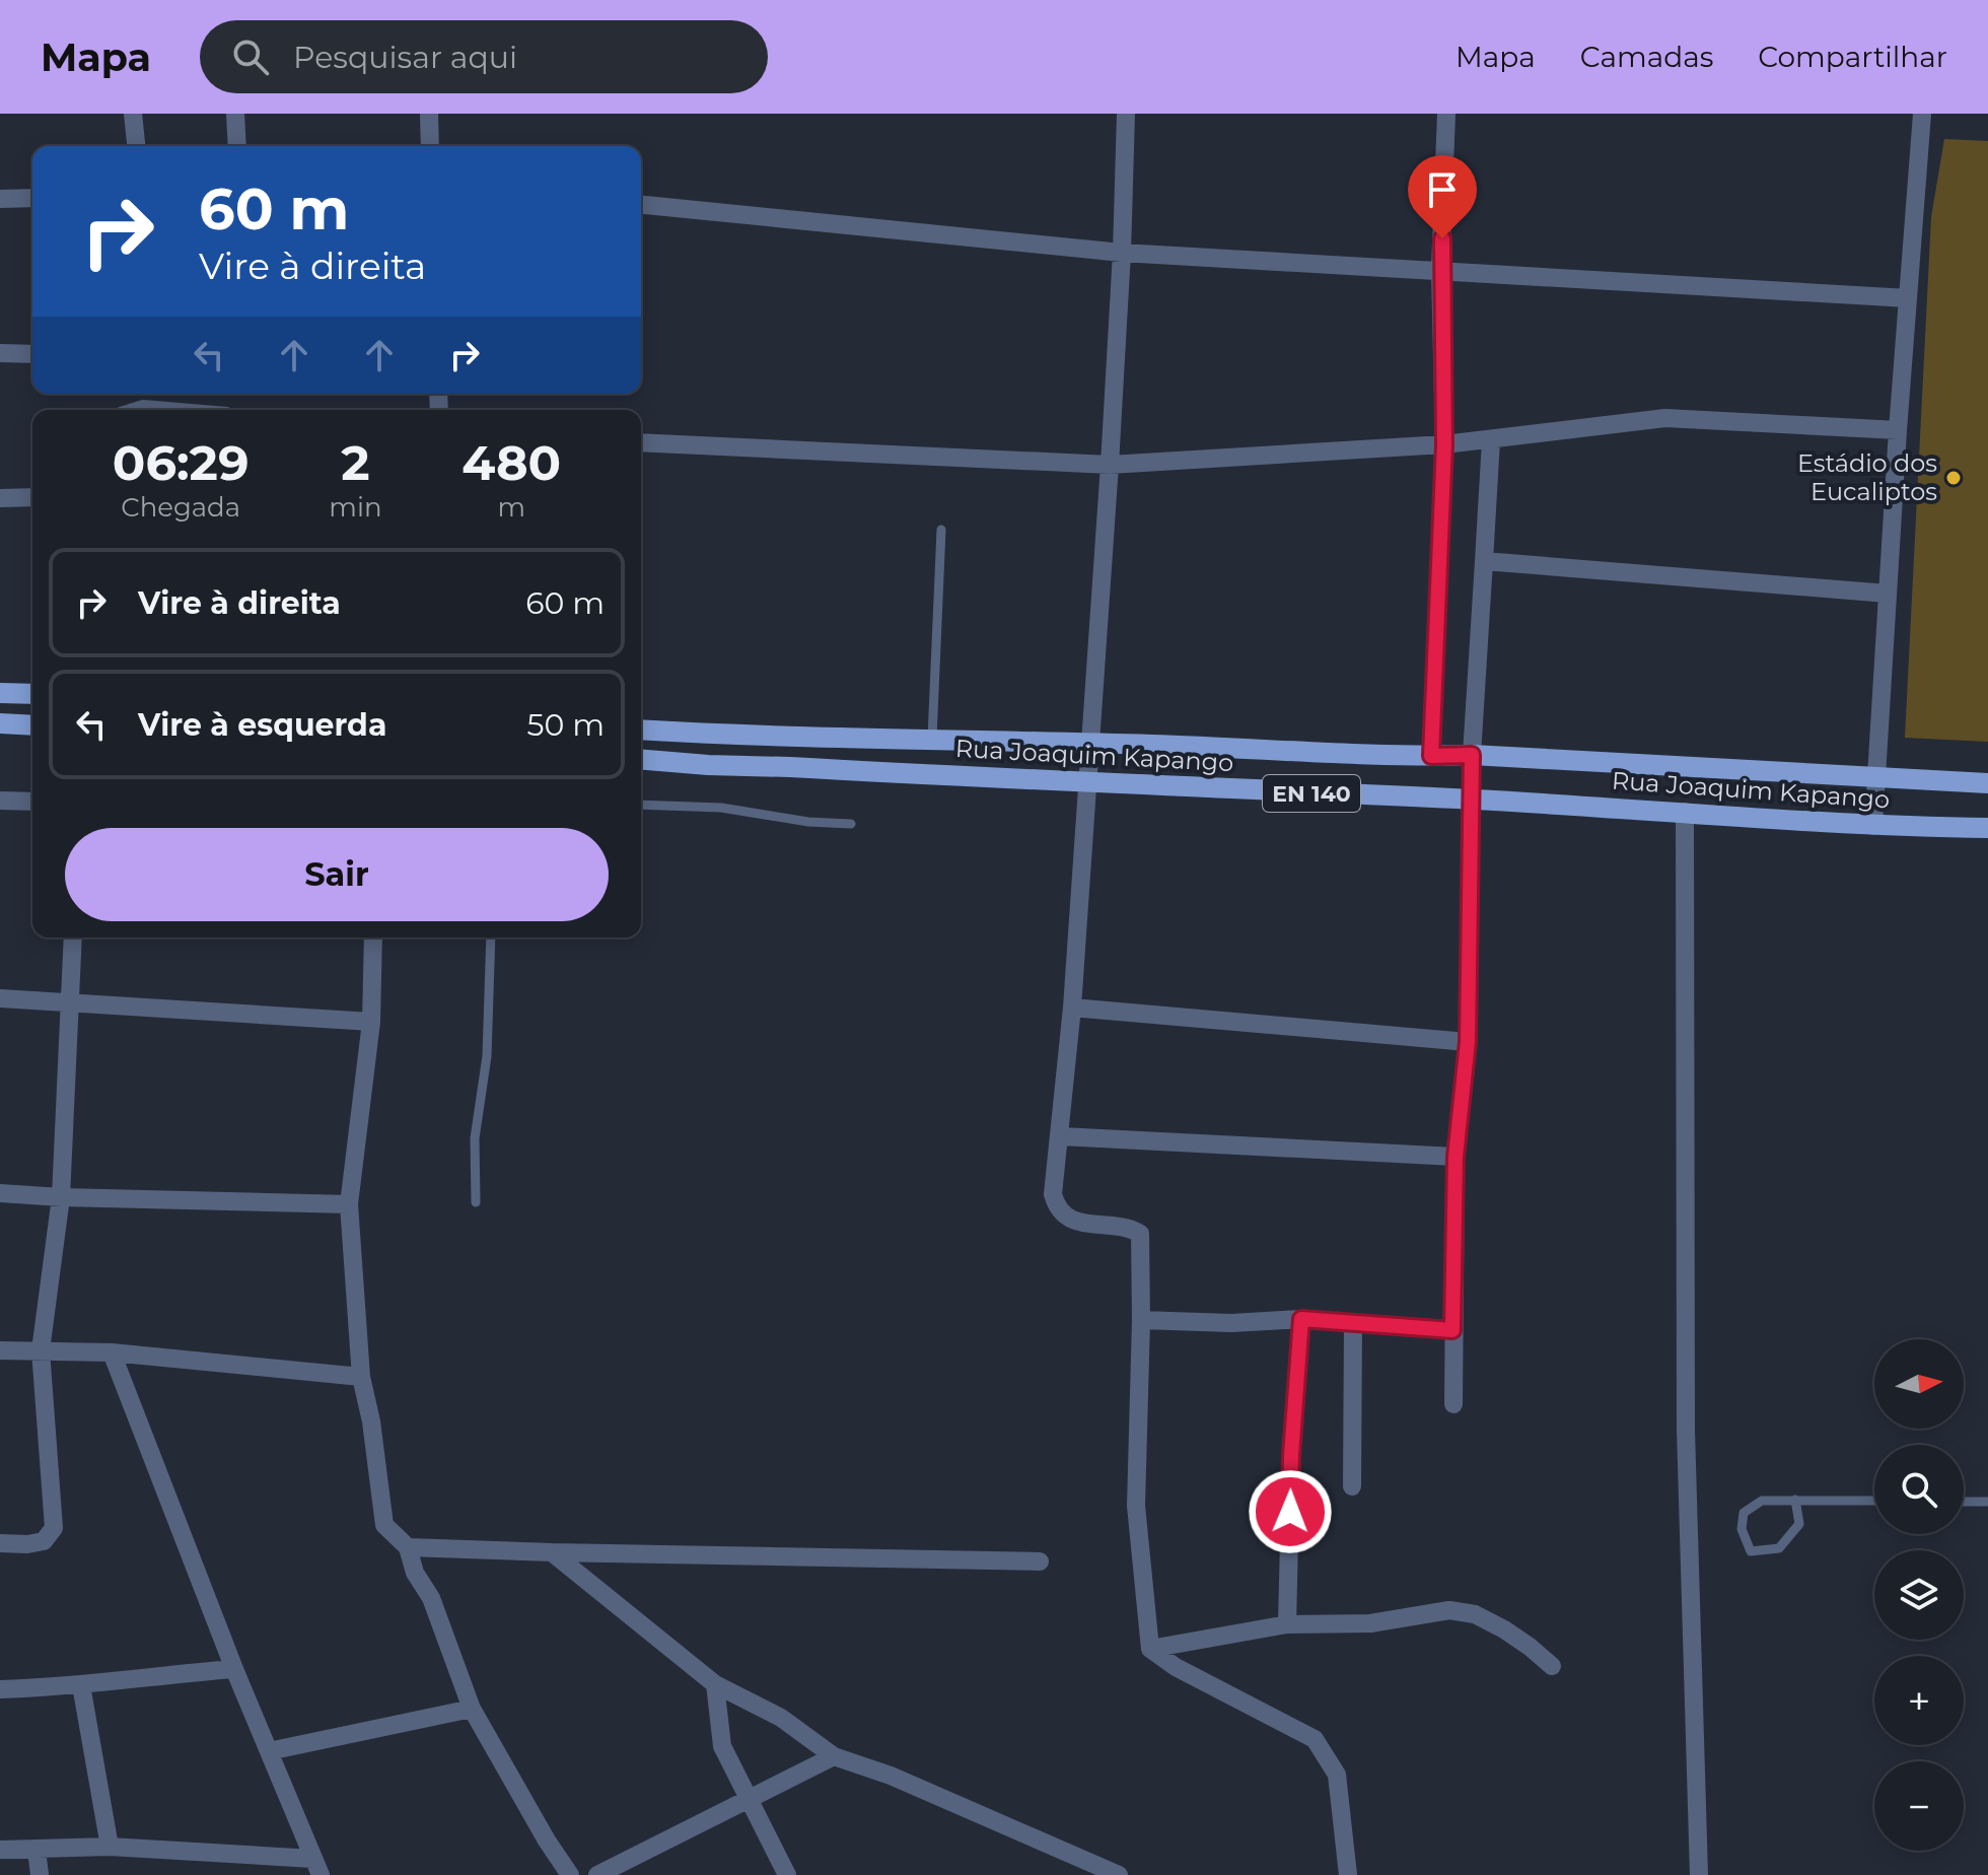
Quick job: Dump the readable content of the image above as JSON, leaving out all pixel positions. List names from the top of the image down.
{
  "streets": {
    "main road": ["Rua Joaquim Kapango", "EN 140"]
  },
  "places": ["Estádio dos Eucaliptos"],
  "north": "right",
  "page": {
    "header": "Mapa",
    "search": "Pesquisar aqui",
    "nav": ["Mapa", "Camadas", "Compartilhar"],
    "turn": ["60 m", "Vire à direita"],
    "eta": [
      "06:29",
      "Chegada",
      "2",
      "min",
      "480",
      "m"
    ],
    "list": [
      {
        "name": "Vire à direita",
        "value": "60 m"
      },
      {
        "name": "Vire à esquerda",
        "value": "50 m"
      }
    ],
    "buttons": "Sair",
    "map_buttons": ["+", "−"]
  }
}
